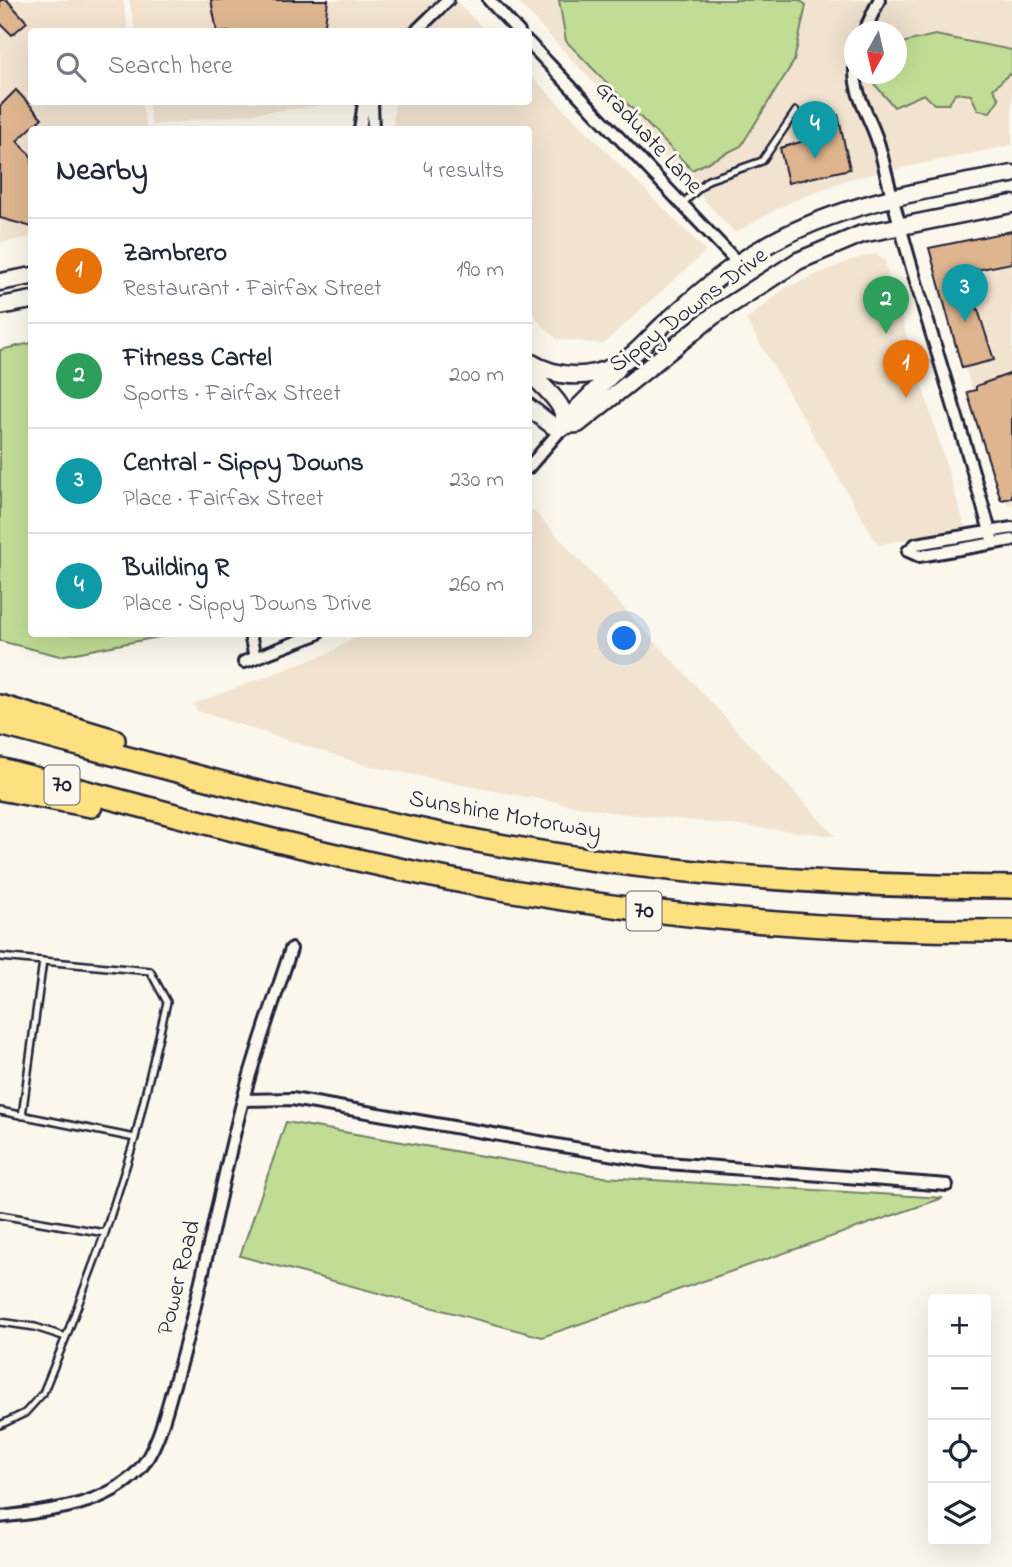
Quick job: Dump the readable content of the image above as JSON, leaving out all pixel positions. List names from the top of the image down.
{
  "streets": {
    "highway": ["70", "Sunshine Motorway"],
    "main road": ["Sippy Downs Drive"],
    "street": ["Graduate Lane", "Power Road"]
  },
  "crossings": [
    ["Graduate Lane", "Sippy Downs Drive"]
  ],
  "north": "bottom",
  "page": {
    "search": "Search here",
    "pins": [
      "4",
      "3",
      "2",
      "1"
    ],
    "heading": ["Nearby", "4 results"],
    "list": [
      {
        "mark": "1",
        "name": "Zambrero",
        "note": "Restaurant · Fairfax Street",
        "value": "190 m"
      },
      {
        "mark": "2",
        "name": "Fitness Cartel",
        "note": "Sports · Fairfax Street",
        "value": "200 m"
      },
      {
        "mark": "3",
        "name": "Central – Sippy Downs",
        "note": "Place · Fairfax Street",
        "value": "230 m"
      },
      {
        "mark": "4",
        "name": "Building R",
        "note": "Place · Sippy Downs Drive",
        "value": "260 m"
      }
    ],
    "map_buttons": ["+", "−"]
  }
}
